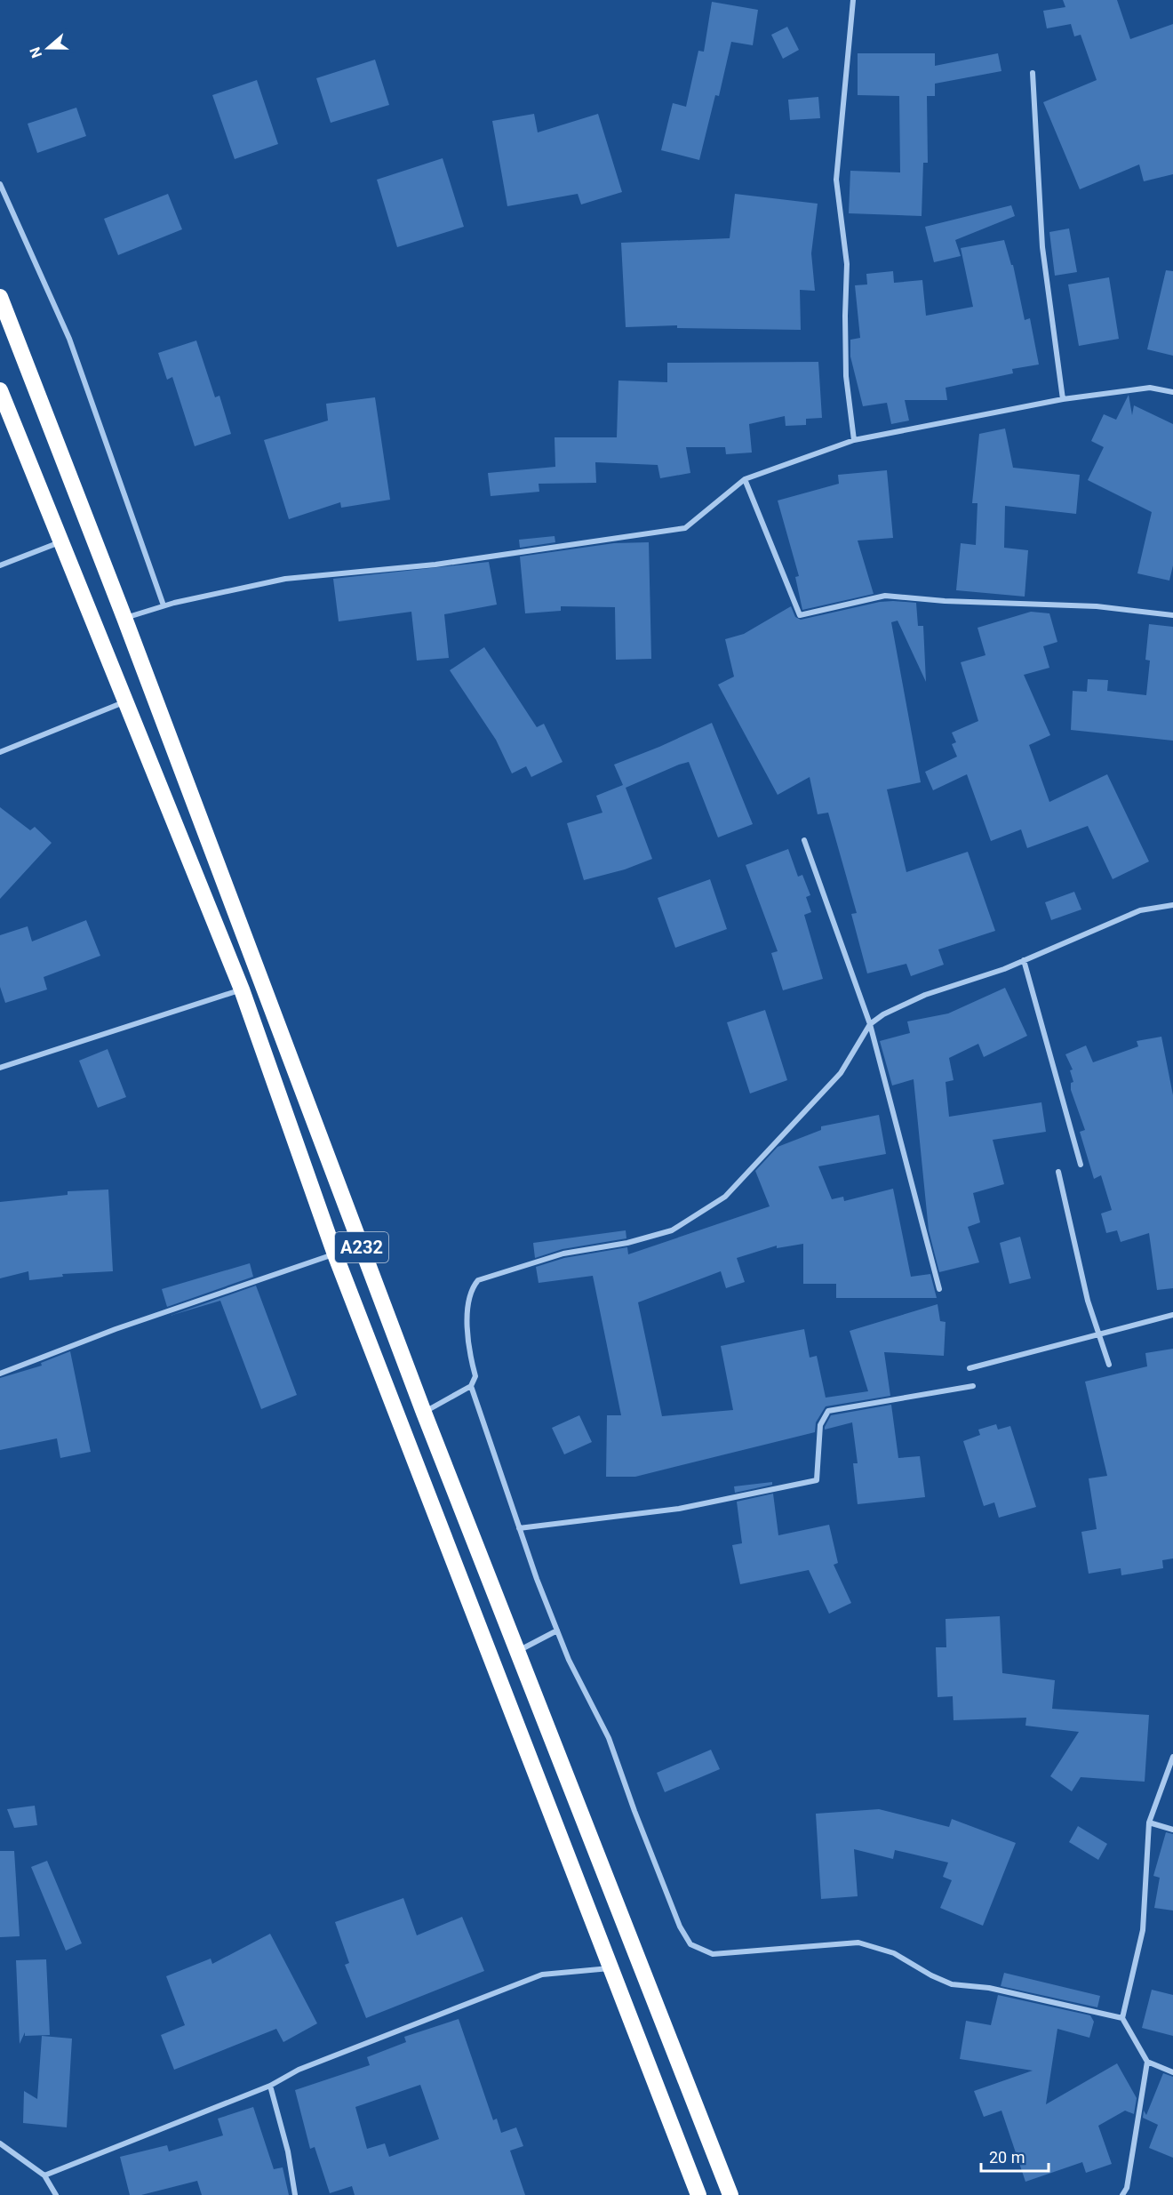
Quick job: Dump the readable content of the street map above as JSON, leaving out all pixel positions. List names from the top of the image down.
{
  "streets": {
    "highway": ["A232"]
  },
  "scale_bar": "20 m",
  "north": "left"
}
